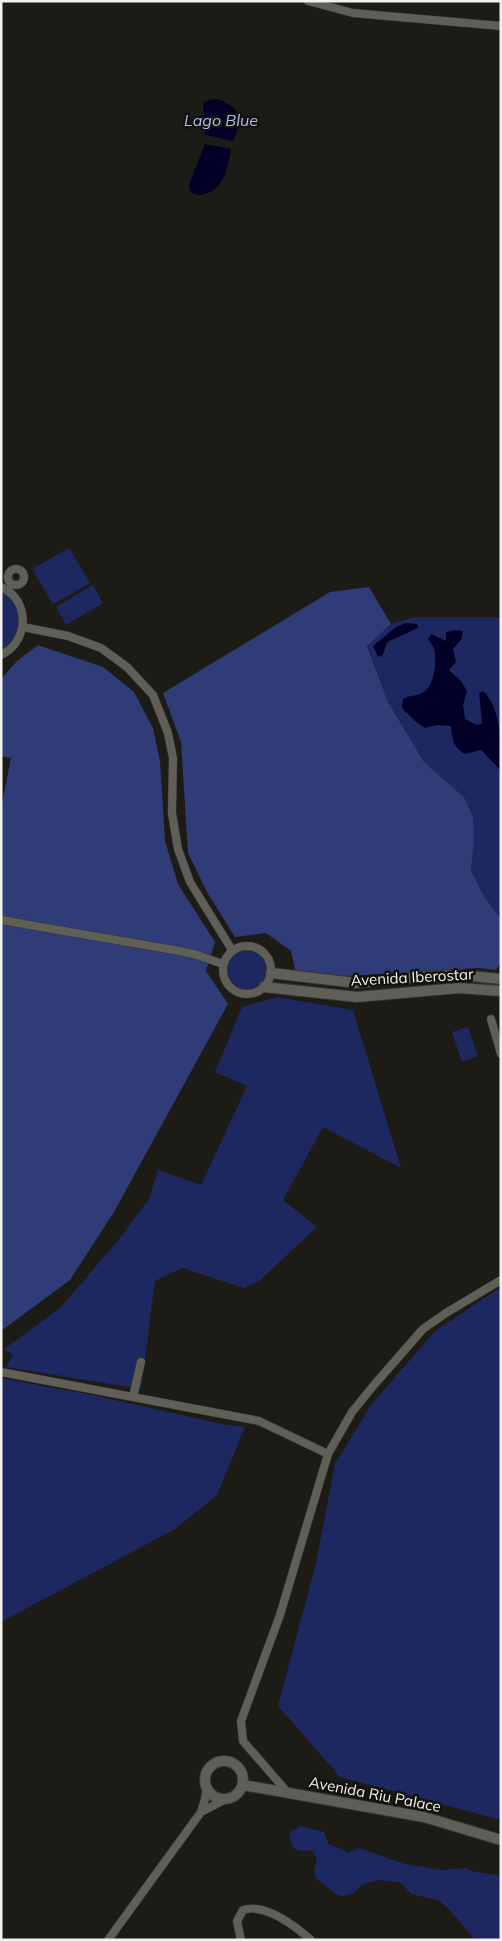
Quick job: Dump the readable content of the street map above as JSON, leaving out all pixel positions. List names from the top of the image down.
{
  "streets": {
    "street": ["Avenida Iberostar", "Avenida Riu Palace"]
  },
  "water": ["Lago Blue"]
}
